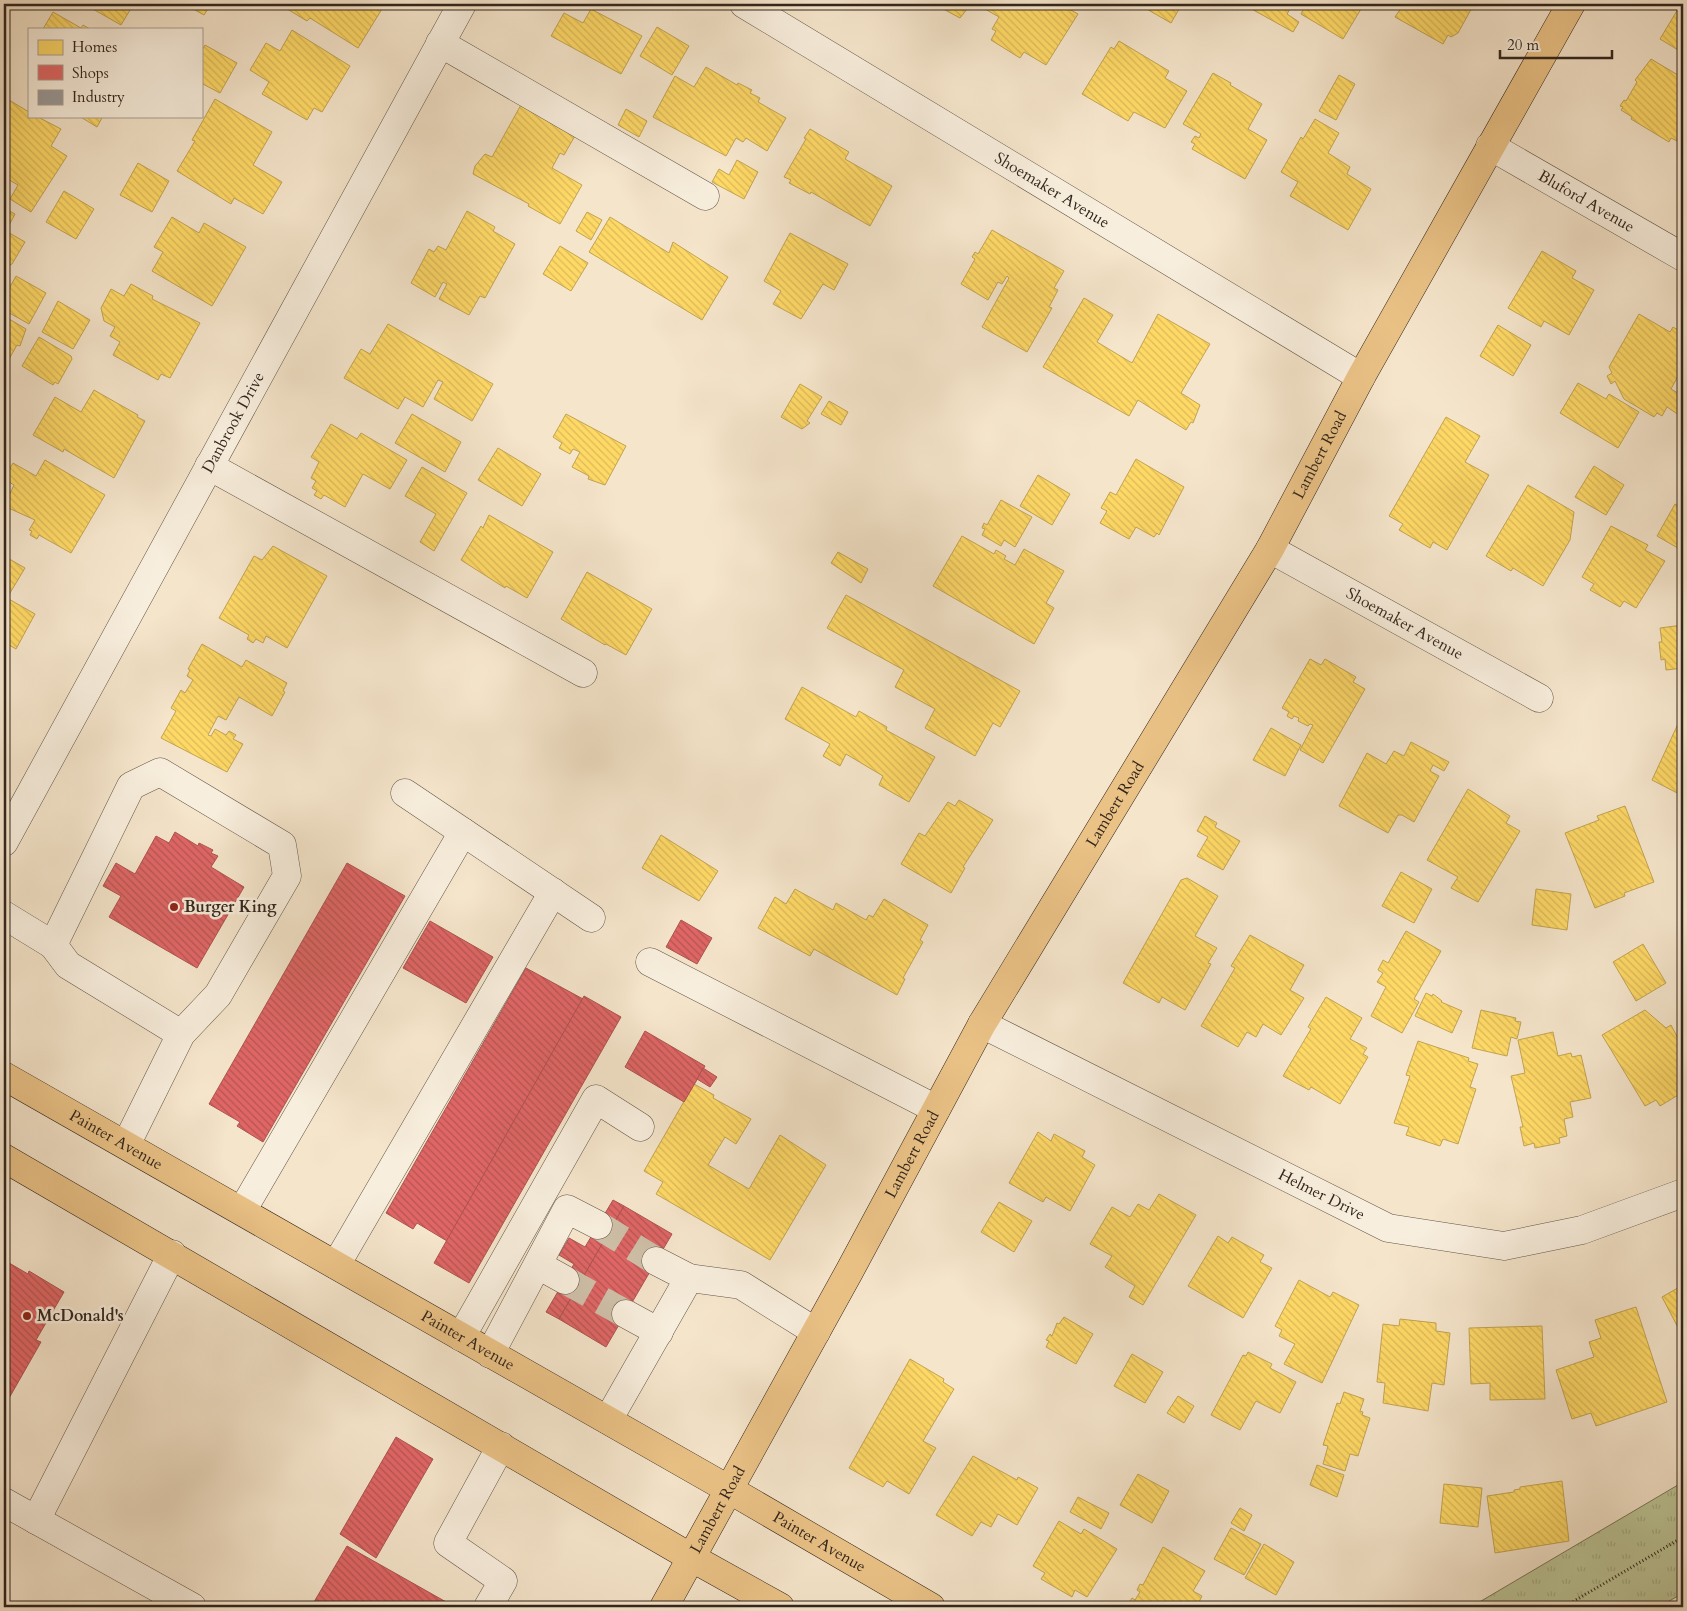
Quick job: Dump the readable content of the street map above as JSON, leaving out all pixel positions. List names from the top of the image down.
{
  "streets": {
    "main road": ["Lambert Road", "Painter Avenue"],
    "street": [
      "Shoemaker Avenue",
      "Bluford Avenue",
      "Danbrook Drive",
      "Helmer Drive"
    ]
  },
  "crossings": [
    ["Shoemaker Avenue", "Lambert Road"],
    ["Bluford Avenue", "Lambert Road"],
    ["Lambert Road", "Painter Avenue"],
    ["Lambert Road", "Helmer Drive"]
  ],
  "places": ["Burger King", "McDonald's"],
  "legend": ["Homes", "Shops", "Industry"],
  "scale_bar": "20 m"
}
